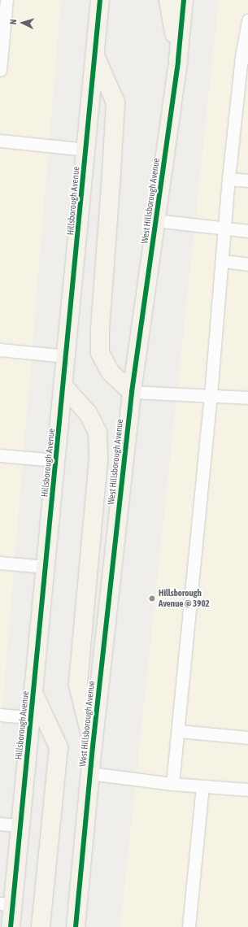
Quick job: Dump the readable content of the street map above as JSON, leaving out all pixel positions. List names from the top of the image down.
{
  "streets": {
    "main road": ["Hillsborough Avenue", "West Hillsborough Avenue"]
  },
  "places": ["Hillsborough Avenue @ 3902"],
  "north": "left"
}
